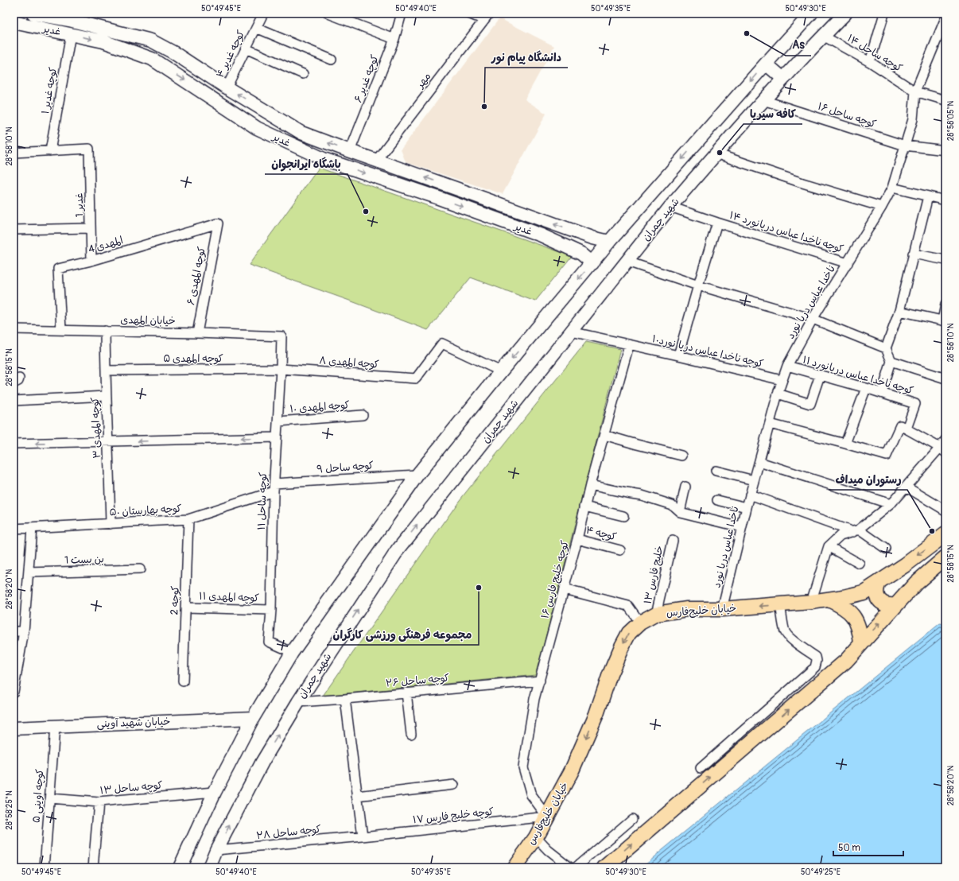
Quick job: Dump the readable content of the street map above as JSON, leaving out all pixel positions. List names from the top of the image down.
{
  "streets": {
    "main road": ["خیابان خلیج‌فارس"],
    "street": [
      "غدیر",
      "کوچه ساحل ۱۴",
      "کوچه غدیر ۴",
      "کوچه غدیر ۶",
      "مهر",
      "کوچه غدیر ۱",
      "کوچه ساحل ۱۶",
      "غدیر 1",
      "شهید چمران",
      "کوچه ناخدا عباس دریانورد ۱۴",
      "المهدی 4",
      "کوچه المهدی ۶",
      "ناخدا عباس دریا نورد",
      "خیابان المهدی",
      "کوچه ناخدا عباس دریا نورد۱۰",
      "کوچه المهدی ۵",
      "کوچه المهدی ۸",
      "کوچه ناخدا عباس دریانورد ۱۱",
      "کوچه المهدی ۱۰",
      "کوچه المهدی ۳",
      "کوچه ساحل ۹",
      "کوچه ساحل ۱۱",
      "کوچه بهارستان ۵۰",
      "کوچه ۴",
      "بن بست 1",
      "خلیج فارس ۱۳",
      "کوچه خلیج فارس ۱۶",
      "کوچه المهدی ۱۱",
      "کوچه 2",
      "کوچه ساحل ۲۶",
      "خیابان شهید آوینی",
      "کوچه ساحل ۱۳",
      "کوچه اوینی ۵",
      "کوچه خلیج فارس ۱۷",
      "کوچه ساحل ۲۸"
    ]
  },
  "crossings": [
    ["غدیر", "کوچه غدیر ۴"],
    ["غدیر", "کوچه غدیر ۶"],
    ["غدیر", "مهر"],
    ["غدیر", "کوچه غدیر ۱"],
    ["کوچه ساحل ۱۴", "شهید چمران"],
    ["کوچه ساحل ۱۴", "ناخدا عباس دریا نورد"],
    ["کوچه غدیر ۱", "غدیر 1"],
    ["کوچه ساحل ۱۶", "شهید چمران"],
    ["کوچه ساحل ۱۶", "ناخدا عباس دریا نورد"],
    ["غدیر 1", "المهدی 4"],
    ["شهید چمران", "کوچه ناخدا عباس دریانورد ۱۴"],
    ["شهید چمران", "کوچه ناخدا عباس دریا نورد۱۰"],
    ["شهید چمران", "کوچه ساحل ۲۶"],
    ["شهید چمران", "کوچه ساحل ۲۸"],
    ["کوچه ناخدا عباس دریانورد ۱۴", "ناخدا عباس دریا نورد"],
    ["المهدی 4", "کوچه المهدی ۶"],
    ["المهدی 4", "خیابان المهدی"],
    ["کوچه المهدی ۶", "خیابان المهدی"],
    ["ناخدا عباس دریا نورد", "کوچه ناخدا عباس دریا نورد۱۰"],
    ["ناخدا عباس دریا نورد", "کوچه ناخدا عباس دریانورد ۱۱"],
    ["ناخدا عباس دریا نورد", "خیابان خلیج‌فارس"],
    ["خیابان المهدی", "کوچه المهدی ۳"],
    ["خیابان المهدی", "کوچه ساحل ۱۱"],
    ["کوچه ناخدا عباس دریا نورد۱۰", "کوچه خلیج فارس ۱۶"],
    ["کوچه المهدی ۵", "کوچه المهدی ۸"],
    ["کوچه المهدی ۵", "کوچه المهدی ۳"],
    ["کوچه المهدی ۵", "کوچه ساحل ۱۱"],
    ["کوچه المهدی ۸", "کوچه ساحل ۱۱"],
    ["کوچه المهدی ۱۰", "کوچه ساحل ۱۱"],
    ["کوچه المهدی ۳", "کوچه بهارستان ۵۰"],
    ["کوچه ساحل ۹", "کوچه ساحل ۱۱"],
    ["کوچه ساحل ۹", "کوچه بهارستان ۵۰"],
    ["کوچه ساحل ۱۱", "کوچه بهارستان ۵۰"],
    ["کوچه ساحل ۱۱", "کوچه المهدی ۱۱"],
    ["کوچه بهارستان ۵۰", "کوچه 2"],
    ["کوچه ۴", "کوچه خلیج فارس ۱۶"],
    ["خلیج فارس ۱۳", "خیابان خلیج‌فارس"],
    ["کوچه خلیج فارس ۱۶", "خیابان خلیج‌فارس"],
    ["کوچه خلیج فارس ۱۶", "کوچه ساحل ۲۶"],
    ["کوچه خلیج فارس ۱۶", "کوچه خلیج فارس ۱۷"],
    ["کوچه المهدی ۱۱", "کوچه 2"],
    ["خیابان خلیج‌فارس", "کوچه خلیج فارس ۱۷"],
    ["خیابان شهید آوینی", "کوچه اوینی ۵"],
    ["کوچه ساحل ۱۳", "کوچه اوینی ۵"],
    ["کوچه خلیج فارس ۱۷", "کوچه ساحل ۲۸"]
  ],
  "places": [
    "As",
    "دانشگاه پیام نور",
    "کافه سیریا",
    "باشگاه ایرانجوان",
    "رستوران میداف",
    "مجموعه فرهنگی ورزشی کارگران"
  ],
  "scale_bar": "50 m",
  "coordinates": [
    "50°49'45\"E",
    "50°49'40\"E",
    "50°49'35\"E",
    "50°49'30\"E",
    "28°58'05\"N",
    "28°58'10\"N",
    "28°58'15\"N",
    "28°58'20\"N",
    "28°58'25\"N",
    "50°49'25\"E"
  ]
}
